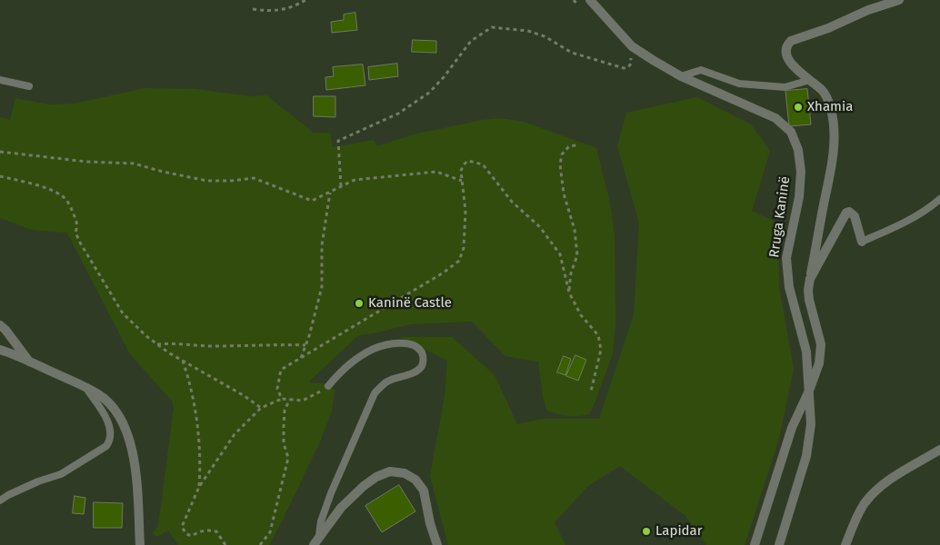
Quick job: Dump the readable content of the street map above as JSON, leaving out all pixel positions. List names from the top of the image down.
{
  "streets": {
    "street": ["Rruga Kaninë"]
  },
  "places": ["Xhamia", "Kaninë Castle", "Lapidar"]
}
